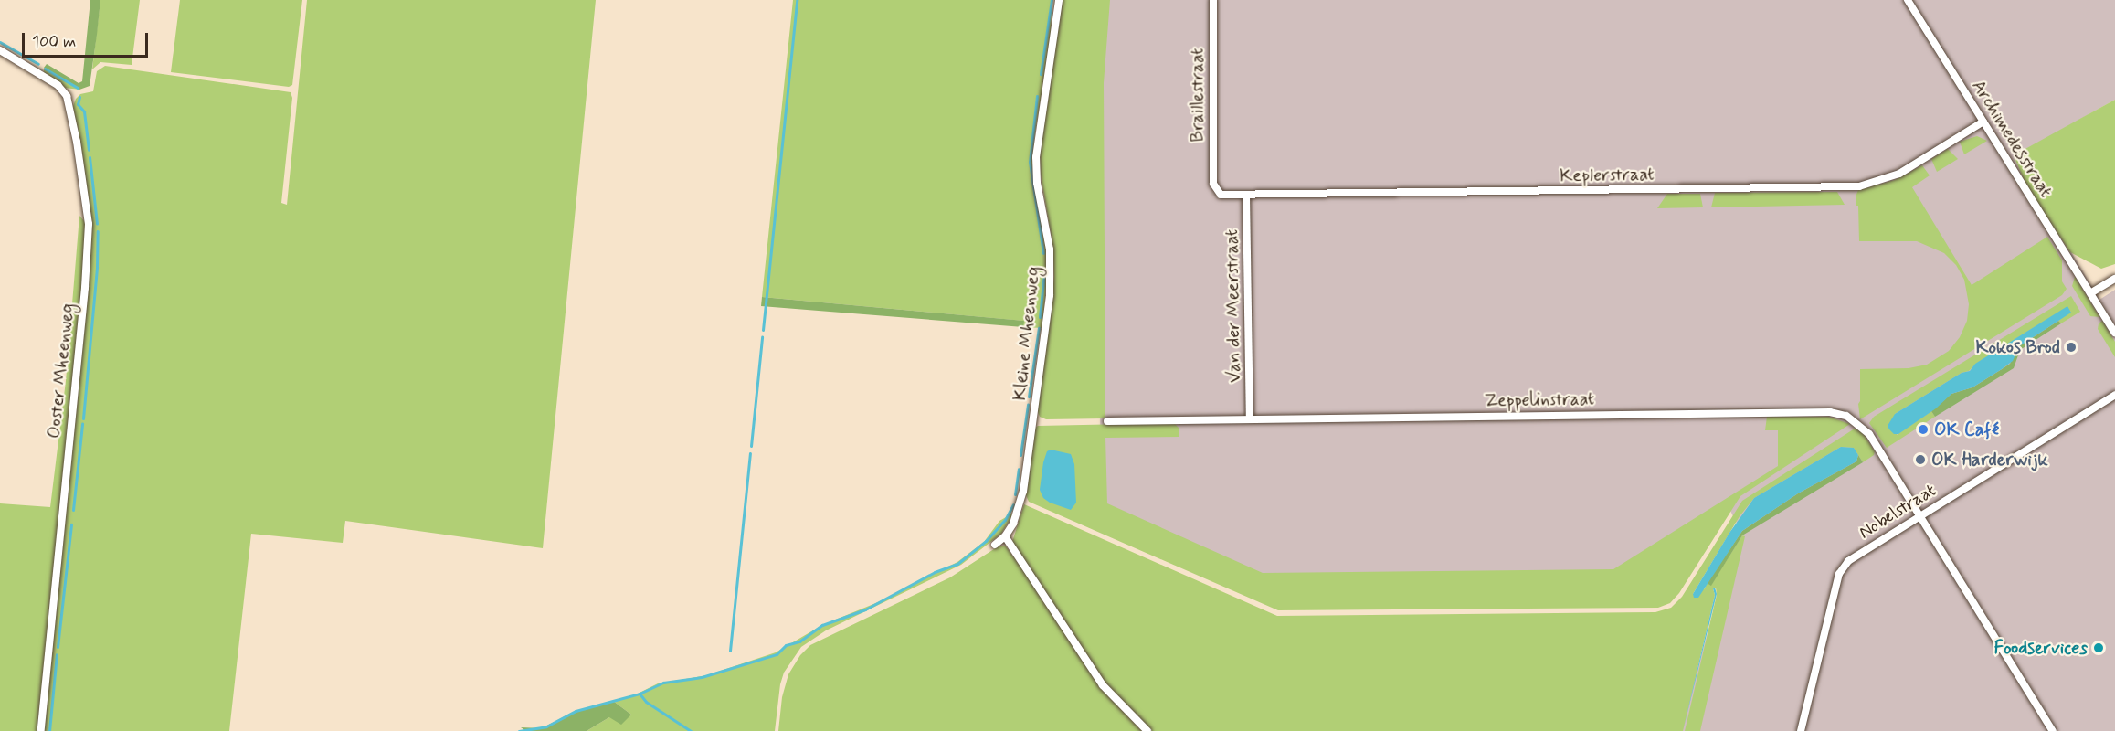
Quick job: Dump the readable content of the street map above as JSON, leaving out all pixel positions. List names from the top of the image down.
{
  "streets": {
    "street": [
      "Braillestraat",
      "Archimedesstraat",
      "Keplerstraat",
      "Van der Meerstraat",
      "Kleine Mheenweg",
      "Ooster Mheenweg",
      "Zeppelinstraat",
      "Nobelstraat"
    ]
  },
  "crossings": [
    ["Braillestraat", "Keplerstraat"],
    ["Archimedesstraat", "Keplerstraat"],
    ["Keplerstraat", "Van der Meerstraat"],
    ["Van der Meerstraat", "Zeppelinstraat"],
    ["Zeppelinstraat", "Nobelstraat"]
  ],
  "places": [
    "Kokos Brod",
    "OK Café",
    "OK Harderwijk",
    "Foodservices"
  ],
  "scale_bar": "100 m"
}
